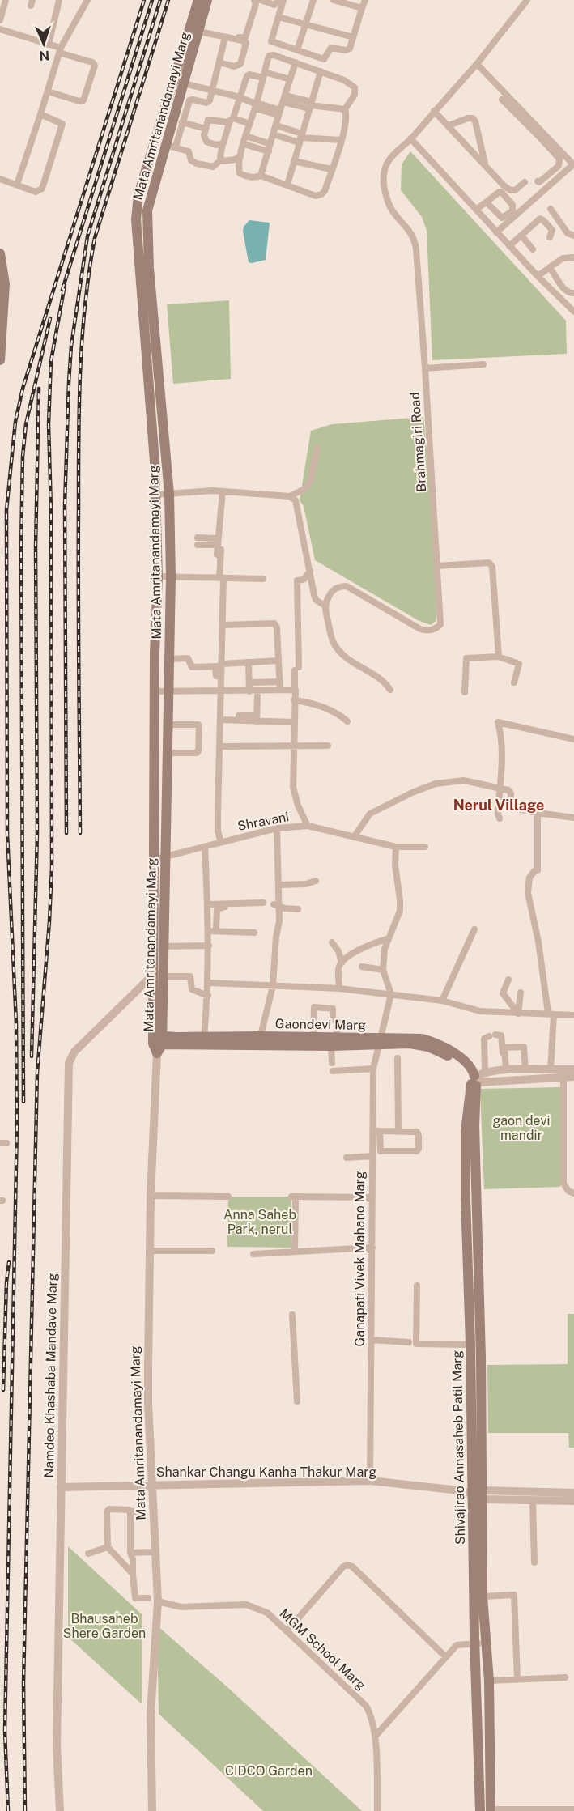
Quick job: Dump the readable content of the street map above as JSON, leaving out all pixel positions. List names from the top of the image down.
{
  "streets": {
    "main road": ["Mata Amritanandamayi Marg", "Gaondevi Marg", "Shivajirao Annasaheb Patil Marg"],
    "street": [
      "Brahmagiri Road",
      "Shravani",
      "Ganapati Vivek Mahano Marg",
      "Namdeo Khashaba Mandave Marg",
      "Shankar Changu Kanha Thakur Marg",
      "MGM School Marg"
    ]
  },
  "crossings": [
    ["Mata Amritanandamayi Marg", "Shravani"],
    ["Mata Amritanandamayi Marg", "Gaondevi Marg"],
    ["Mata Amritanandamayi Marg", "Namdeo Khashaba Mandave Marg"],
    ["Mata Amritanandamayi Marg", "Shankar Changu Kanha Thakur Marg"],
    ["Mata Amritanandamayi Marg", "MGM School Marg"],
    ["Gaondevi Marg", "Ganapati Vivek Mahano Marg"],
    ["Gaondevi Marg", "Shivajirao Annasaheb Patil Marg"],
    ["Ganapati Vivek Mahano Marg", "Shankar Changu Kanha Thakur Marg"],
    ["Namdeo Khashaba Mandave Marg", "Shankar Changu Kanha Thakur Marg"],
    ["Shivajirao Annasaheb Patil Marg", "Shankar Changu Kanha Thakur Marg"]
  ],
  "districts": ["Nerul Village"],
  "parks": [
    "gaon devi mandir",
    "Anna Saheb Park, nerul",
    "Bhausaheb Shere Garden",
    "CIDCO Garden"
  ],
  "north": "bottom"
}
